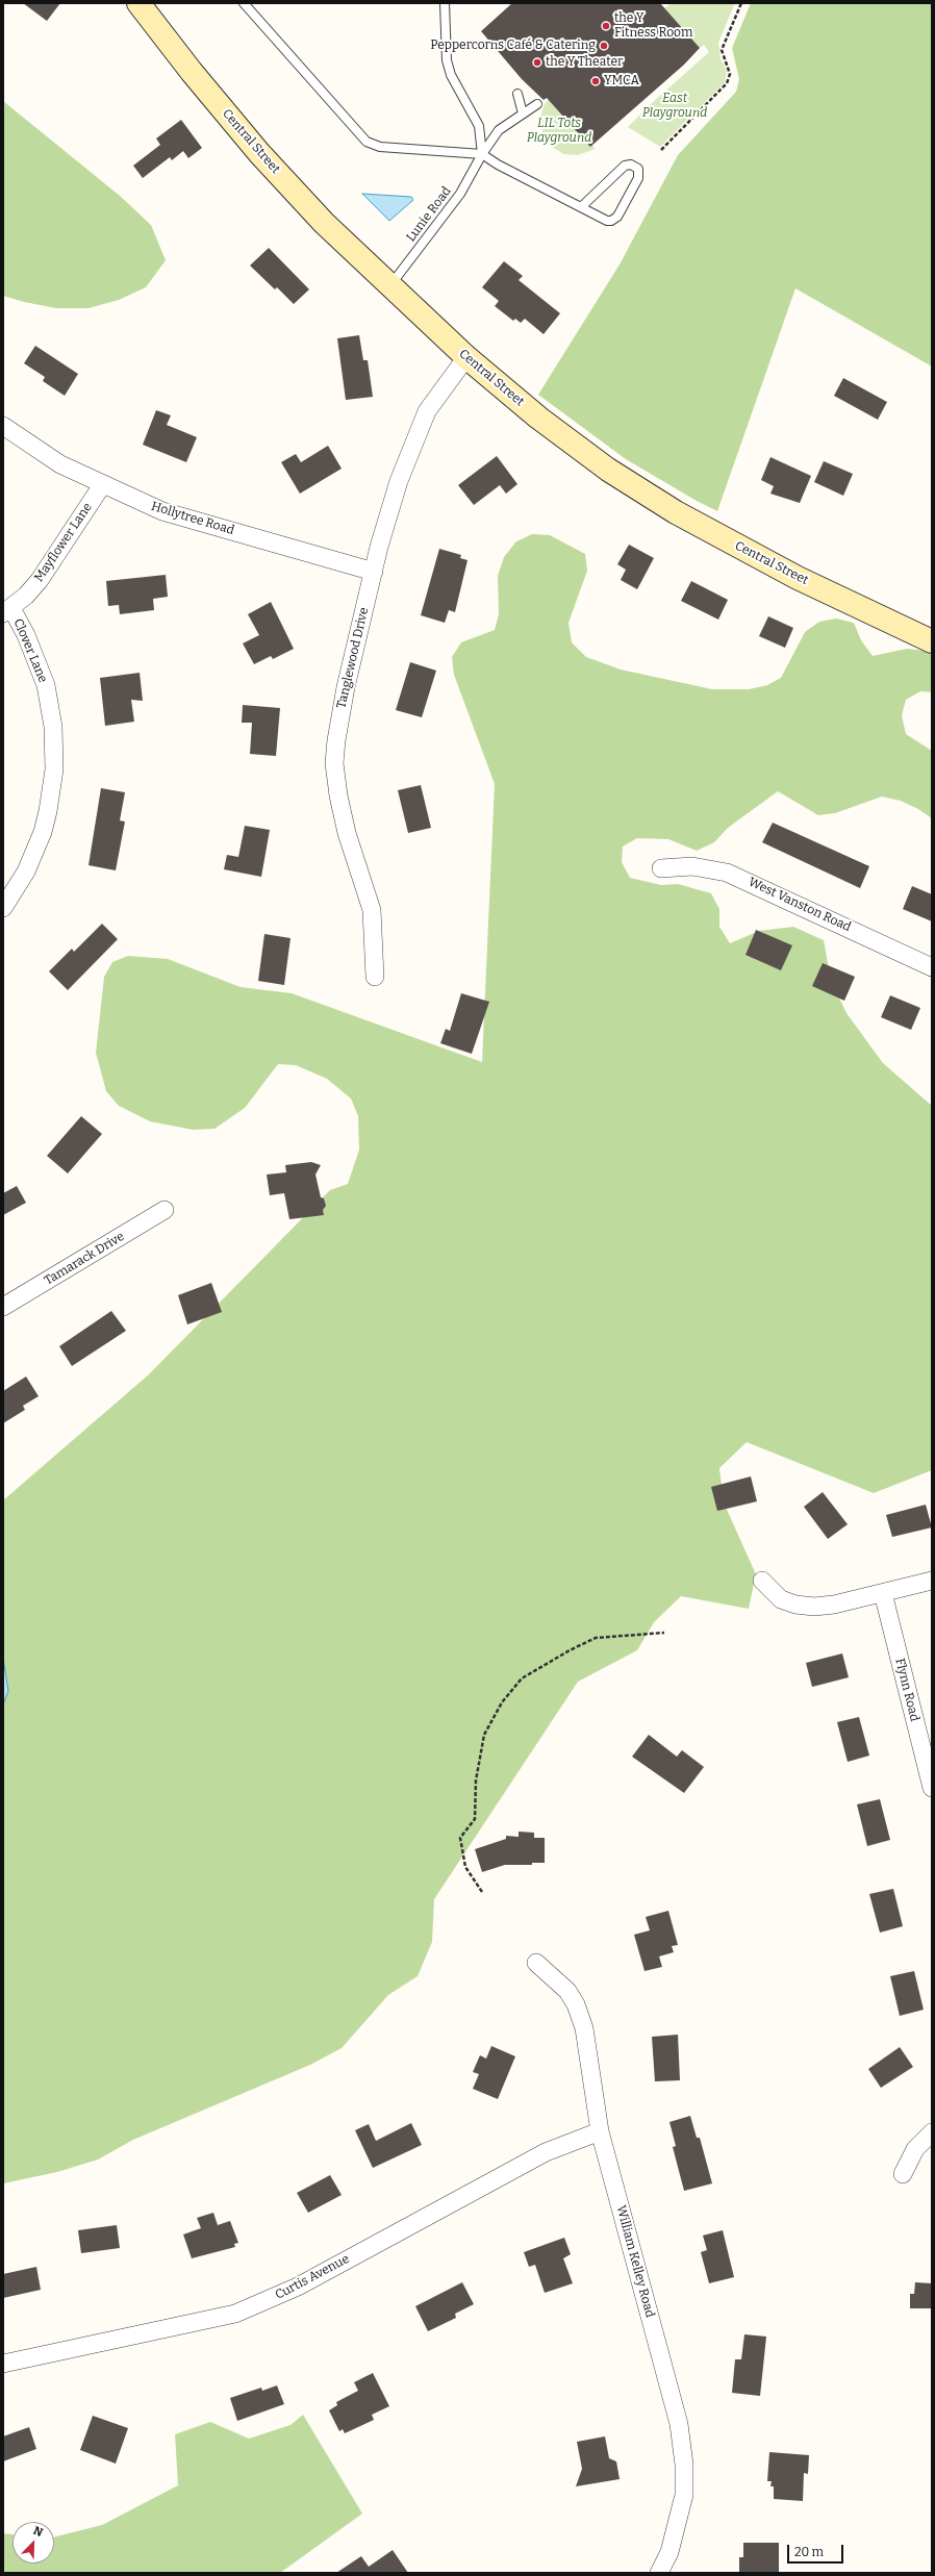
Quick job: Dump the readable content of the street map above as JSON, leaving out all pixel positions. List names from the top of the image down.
{
  "streets": {
    "main road": ["Central Street"],
    "street": [
      "Hollytree Road",
      "Mayflower Lane",
      "Clover Lane",
      "Tanglewood Drive",
      "West Vanston Road",
      "Tamarack Drive",
      "Flynn Road",
      "William Kelley Road",
      "Curtis Avenue"
    ],
    "lane": ["Lunie Road"]
  },
  "crossings": [
    ["Central Street", "Lunie Road"],
    ["Central Street", "Tanglewood Drive"],
    ["Hollytree Road", "Mayflower Lane"],
    ["Hollytree Road", "Tanglewood Drive"],
    ["Mayflower Lane", "Clover Lane"],
    ["William Kelley Road", "Curtis Avenue"]
  ],
  "parks": ["East Playground", "LIL Tots Playground"],
  "places": [
    "the Y Fitness Room",
    "Peppercorns Café & Catering",
    "the Y Theater",
    "YMCA"
  ],
  "scale_bar": "20 m",
  "north": "top right"
}
